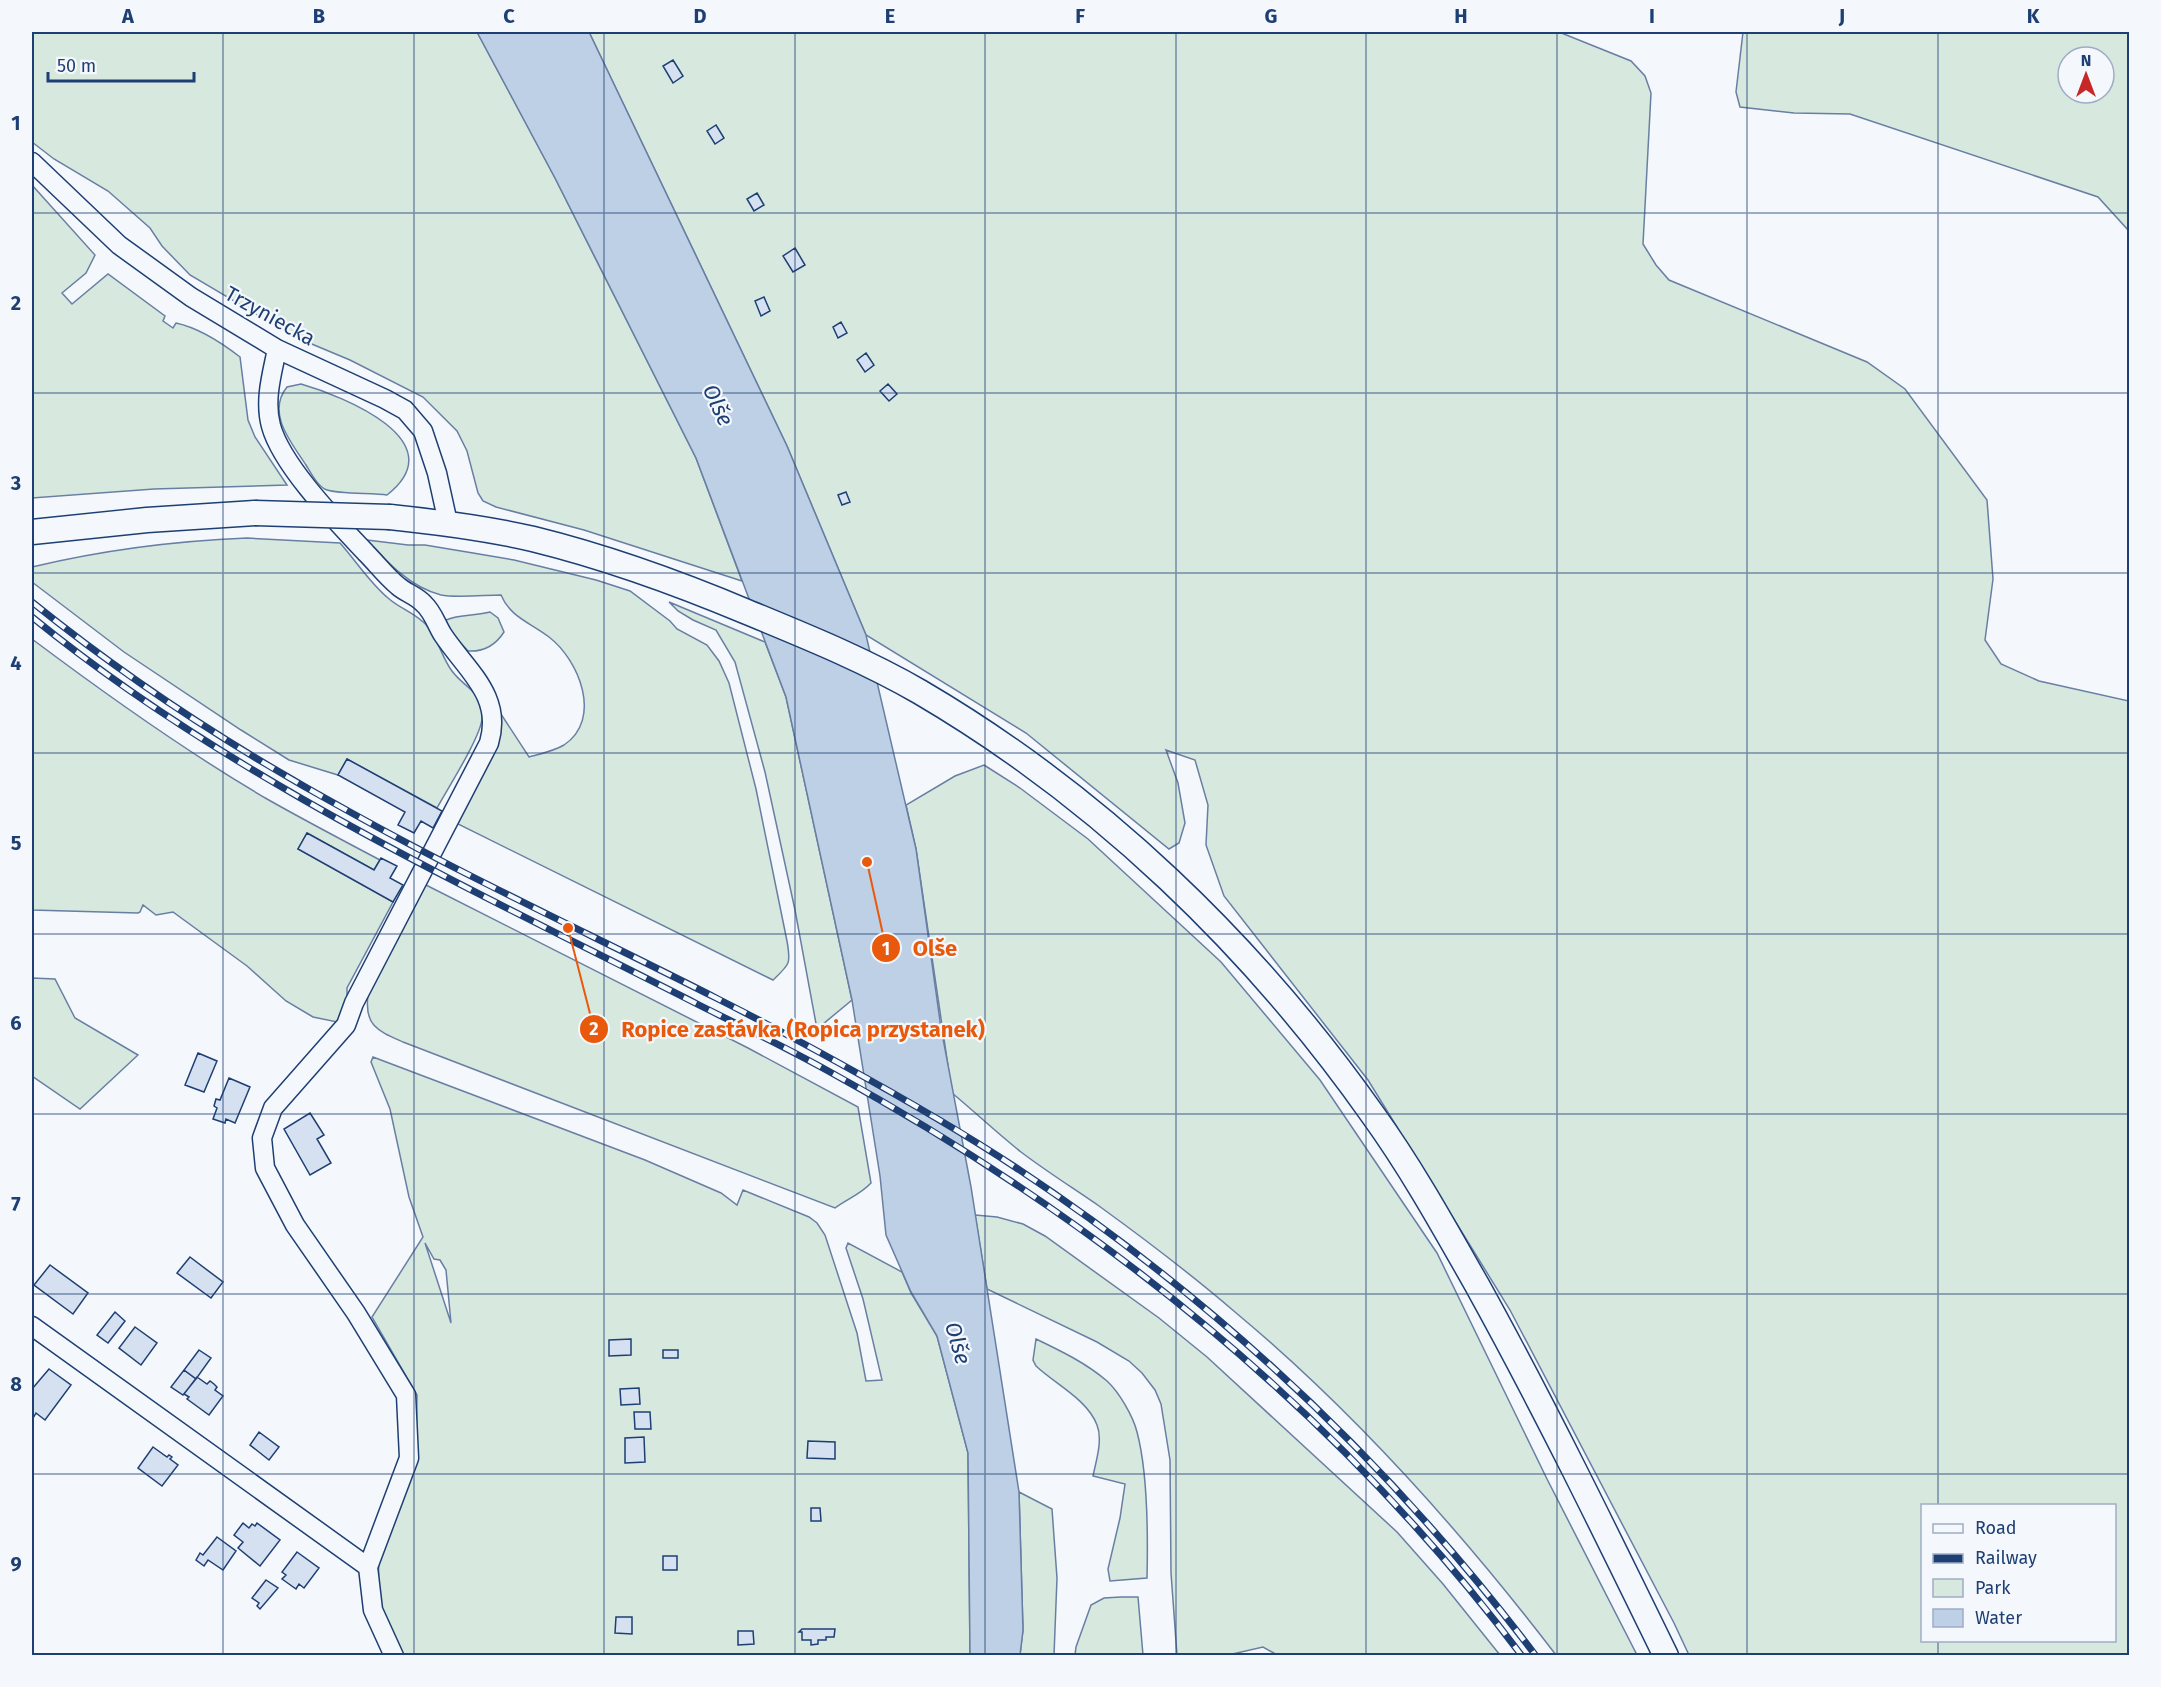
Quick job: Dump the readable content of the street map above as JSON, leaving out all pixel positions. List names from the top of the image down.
{
  "streets": {
    "street": ["Trzyniecka"]
  },
  "water": ["Olše"],
  "places": ["Olše", "Ropice zastávka (Ropica przystanek)"],
  "legend": [
    "Road",
    "Railway",
    "Park",
    "Water"
  ],
  "scale_bar": "50 m",
  "north": "top",
  "grid": {
    "columns": [
      "A",
      "B",
      "C",
      "D",
      "E",
      "F",
      "G",
      "H",
      "I",
      "J",
      "K"
    ],
    "rows": [
      "1",
      "2",
      "3",
      "4",
      "5",
      "6",
      "7",
      "8",
      "9"
    ]
  }
}
